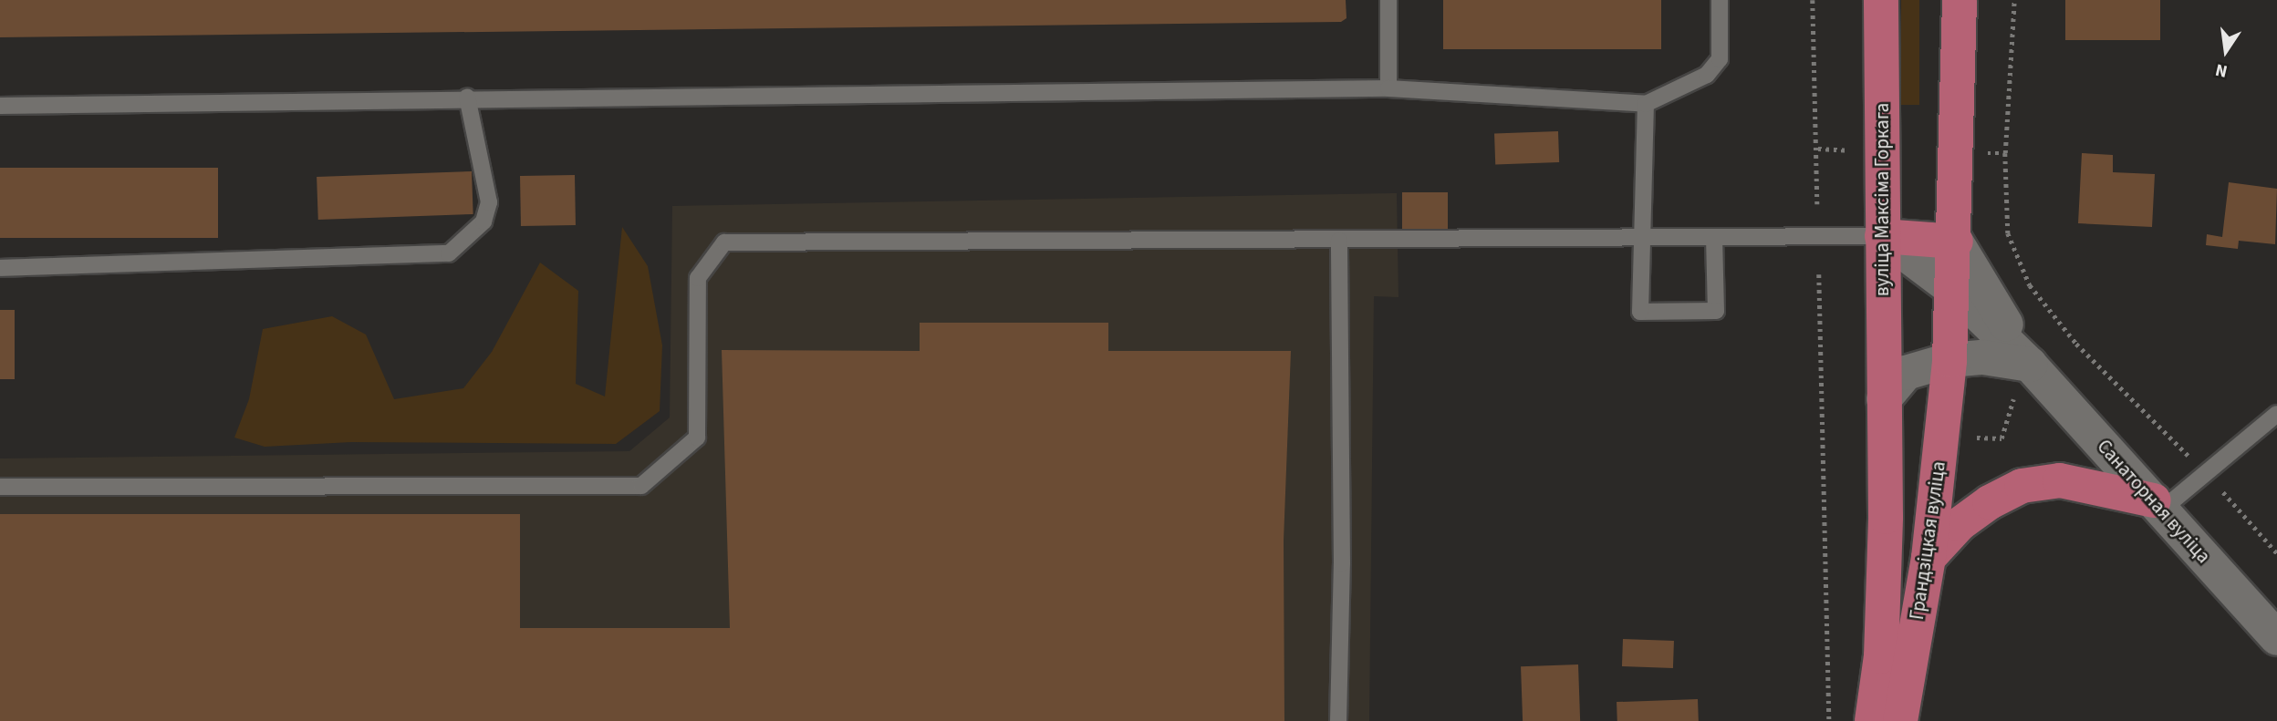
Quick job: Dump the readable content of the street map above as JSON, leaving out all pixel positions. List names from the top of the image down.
{
  "streets": {
    "main road": ["вуліца Максіма Горкага", "Грандзіцкая вуліца"],
    "street": ["Санаторная вуліца"]
  },
  "crossings": [
    ["вуліца Максіма Горкага", "Грандзіцкая вуліца"]
  ],
  "north": "bottom"
}
